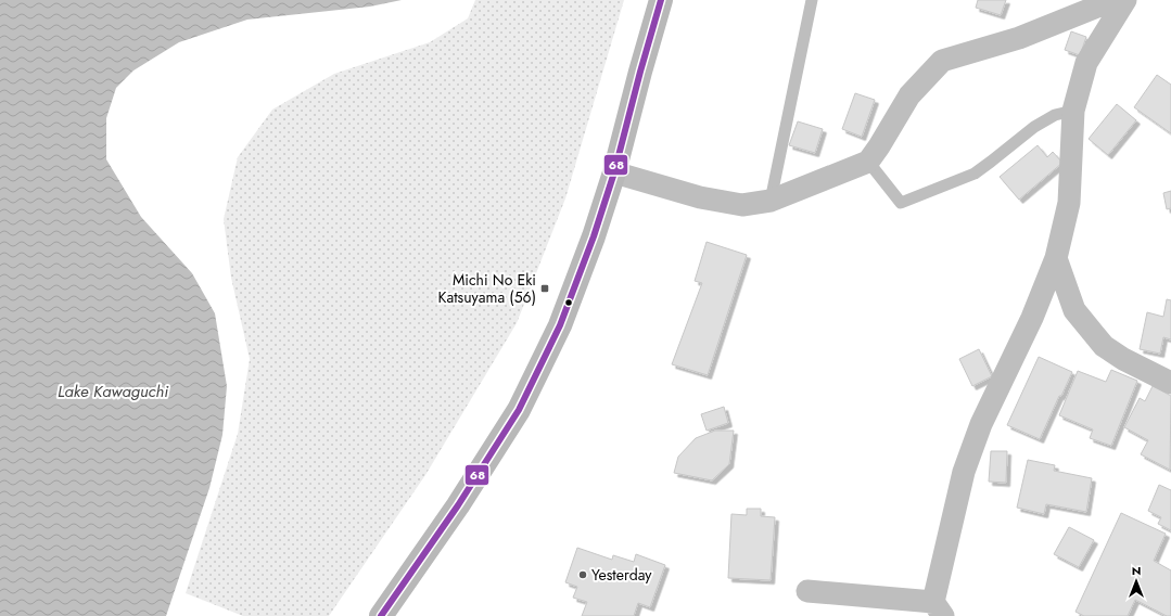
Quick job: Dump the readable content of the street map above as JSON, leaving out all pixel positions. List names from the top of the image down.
{
  "water": ["Lake Kawaguchi"],
  "places": {
    "transit": ["Michi No Eki Katsuyama (56)"],
    "other": ["Yesterday"]
  },
  "lines": ["transit line 68"],
  "north": "top"
}
